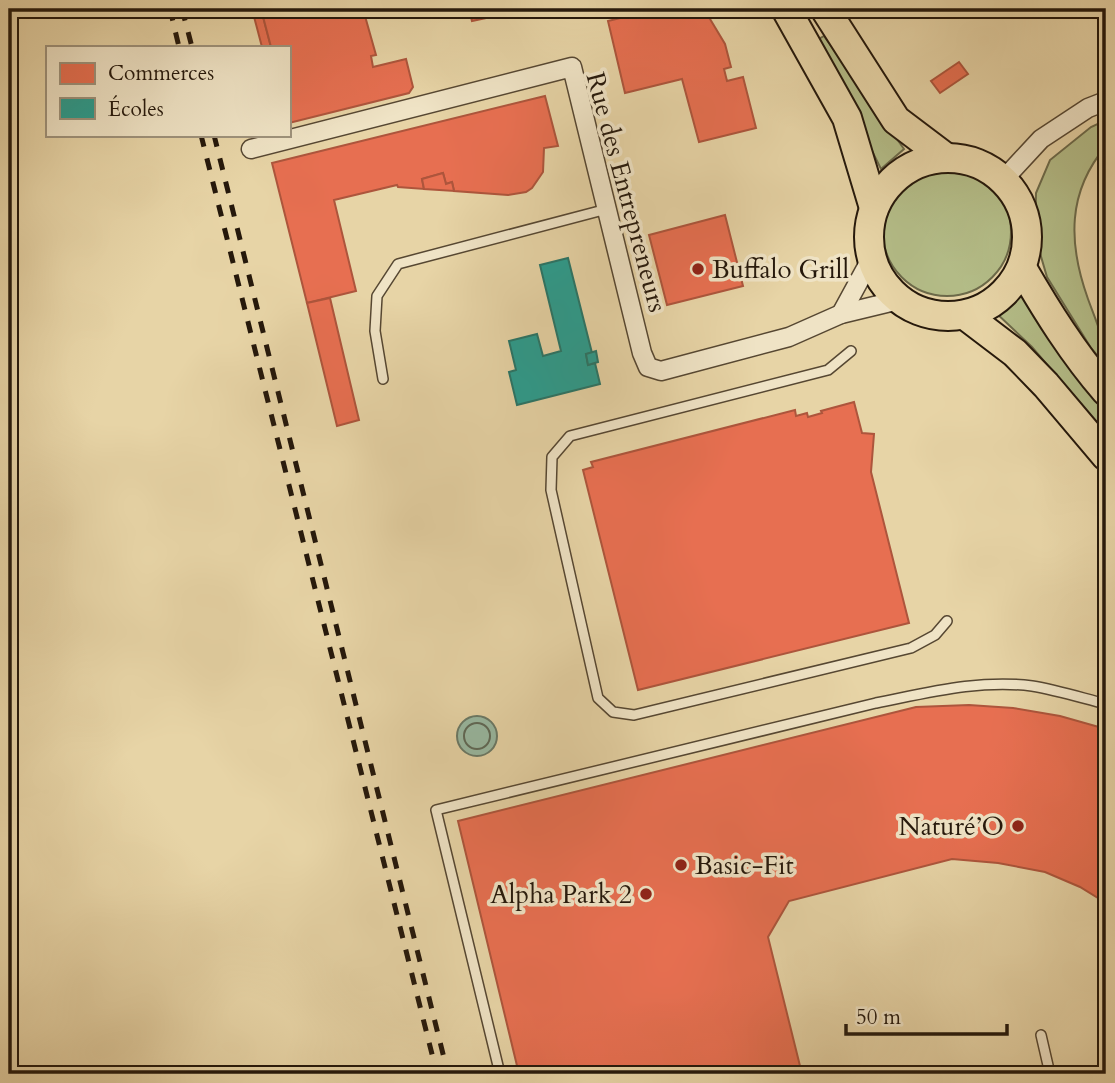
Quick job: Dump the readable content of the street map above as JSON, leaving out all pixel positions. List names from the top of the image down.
{
  "streets": {
    "street": ["Rue des Entrepreneurs"]
  },
  "places": [
    "Buffalo Grill",
    "Naturé’O",
    "Basic-Fit",
    "Alpha Park 2"
  ],
  "legend": ["Commerces", "Écoles"],
  "scale_bar": "50 m"
}
